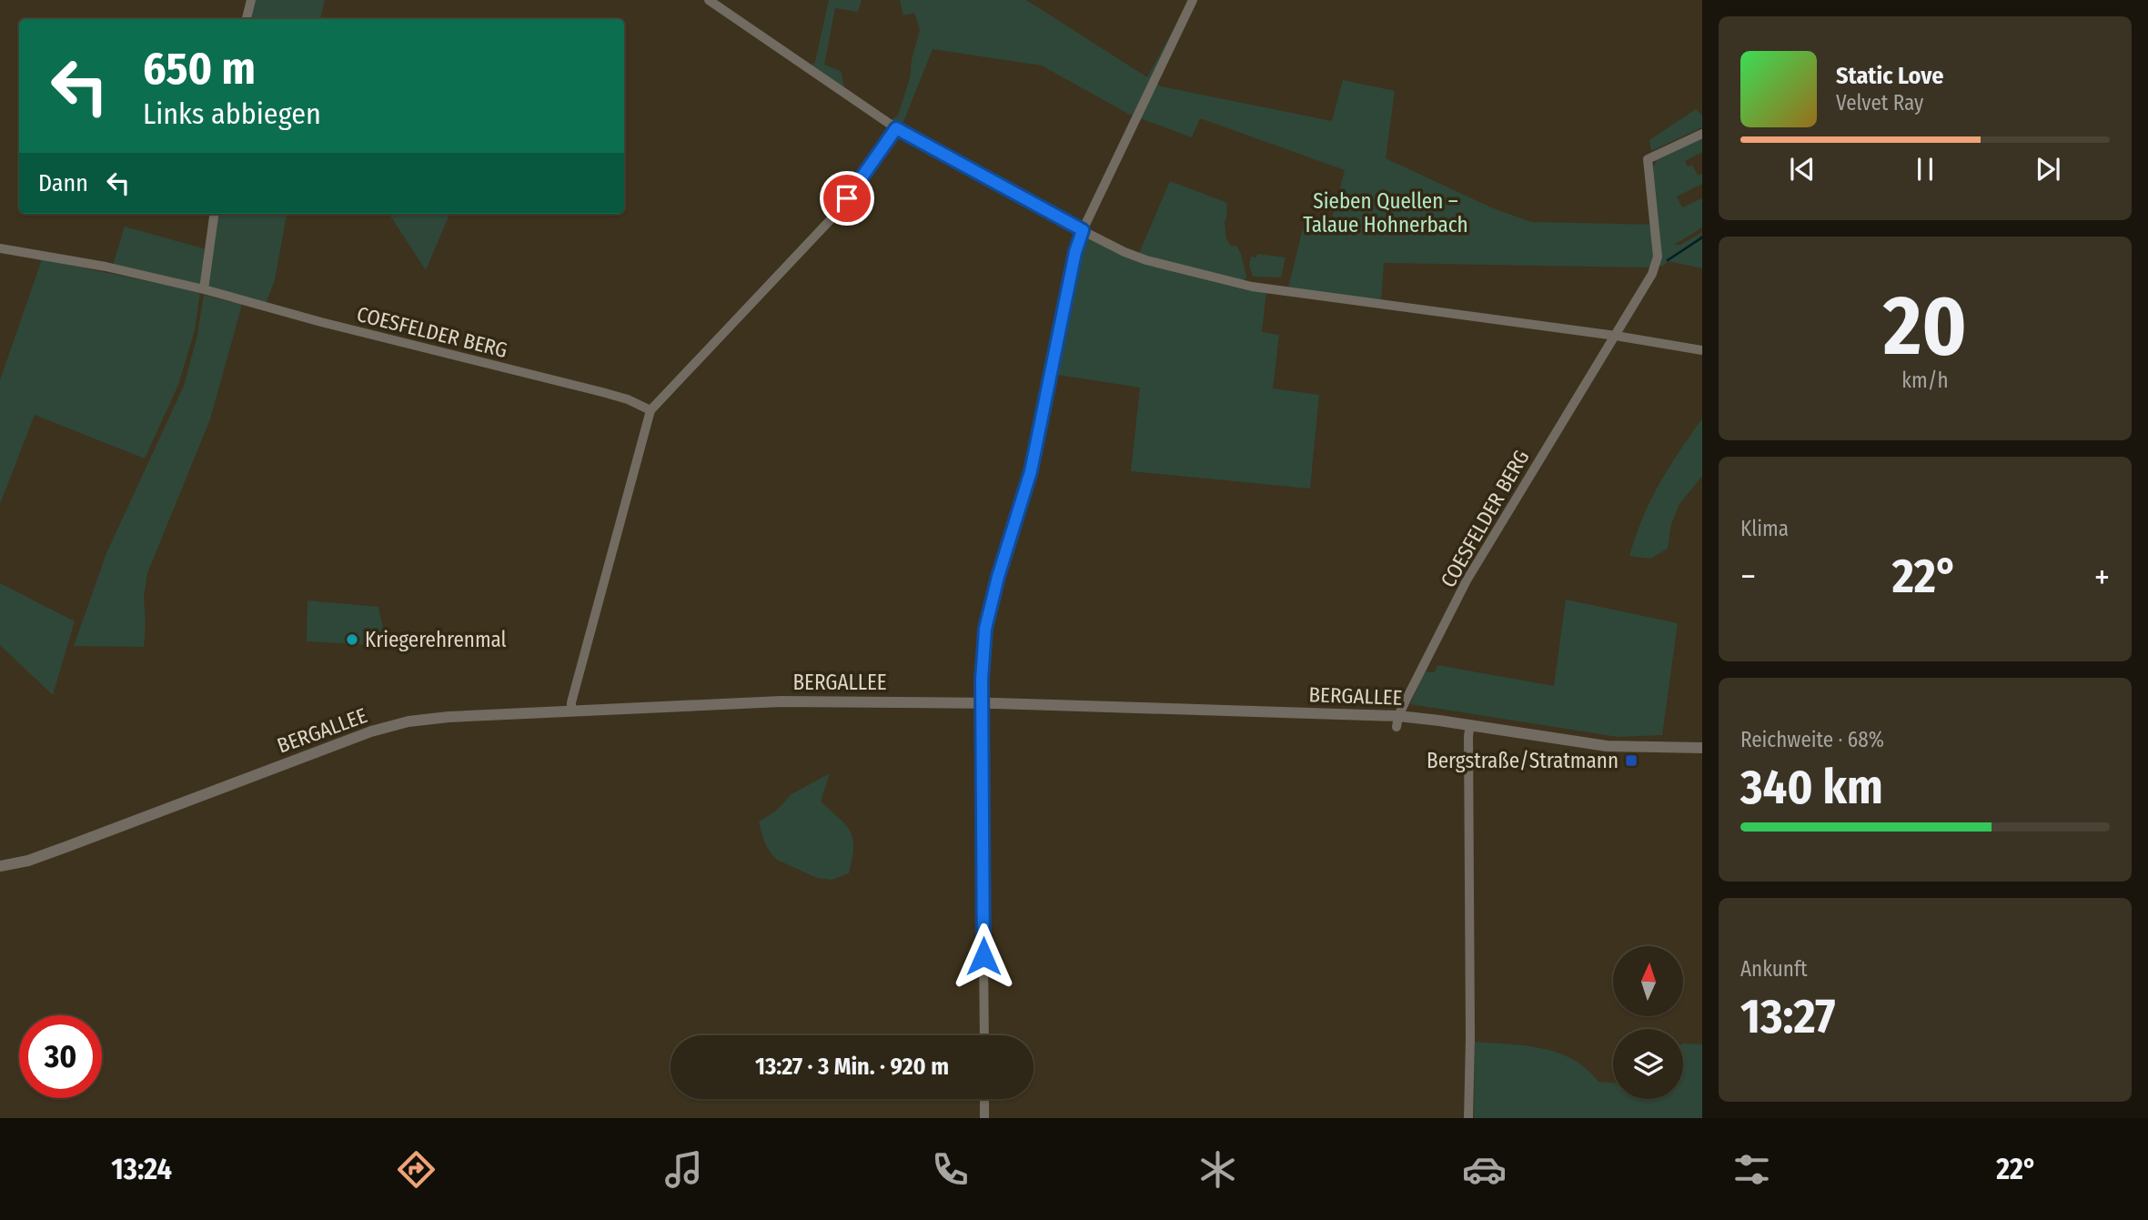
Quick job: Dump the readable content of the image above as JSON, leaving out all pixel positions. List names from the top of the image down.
{
  "streets": {
    "street": ["COESFELDER BERG", "BERGALLEE"]
  },
  "crossings": [
    ["COESFELDER BERG", "BERGALLEE"]
  ],
  "parks": ["Sieben Quellen – Talaue Hohnerbach"],
  "places": {
    "other": ["Kriegerehrenmal"],
    "transit": ["Bergstraße/Stratmann"]
  },
  "north": "top",
  "page": {
    "turn": ["650 m", "Links abbiegen"],
    "song": ["Static Love", "Velvet Ray"],
    "then": "Dann",
    "tile": [
      ["20", "km/h"],
      "Klima",
      ["Reichweite · 68%", "340 km"],
      ["Ankunft", "13:27"]
    ],
    "heat": ["−", "22°", "+"],
    "limit": "30",
    "trip": "13:27 · 3 Min. · 920 m",
    "tabs": ["13:24", "22°"]
  }
}
